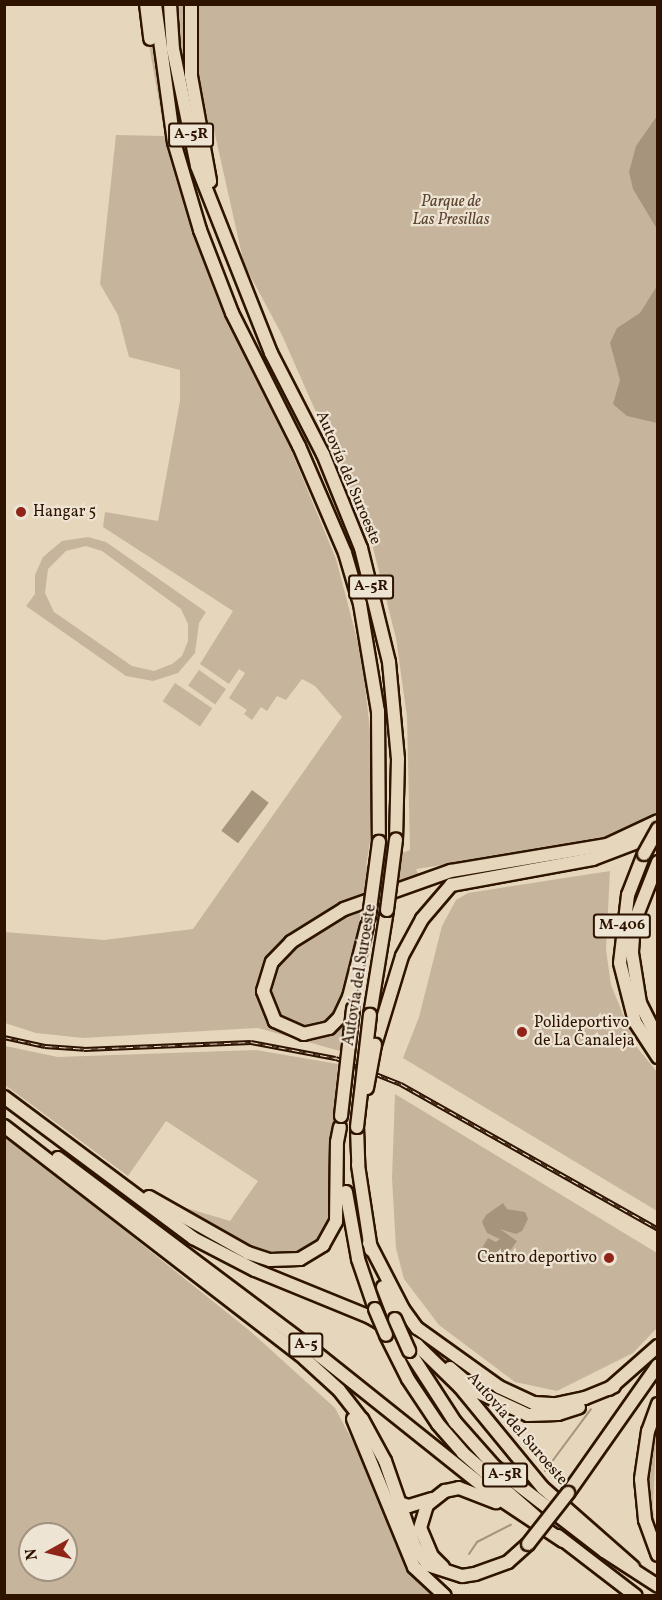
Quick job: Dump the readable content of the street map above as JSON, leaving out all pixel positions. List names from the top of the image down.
{
  "streets": {
    "highway": [
      "A-5R",
      "Autovía del Suroeste",
      "M-406",
      "A-5"
    ]
  },
  "parks": ["Parque de Las Presillas"],
  "places": ["Hangar 5", "Polideportivo de La Canaleja", "Centro deportivo"],
  "north": "left"
}
